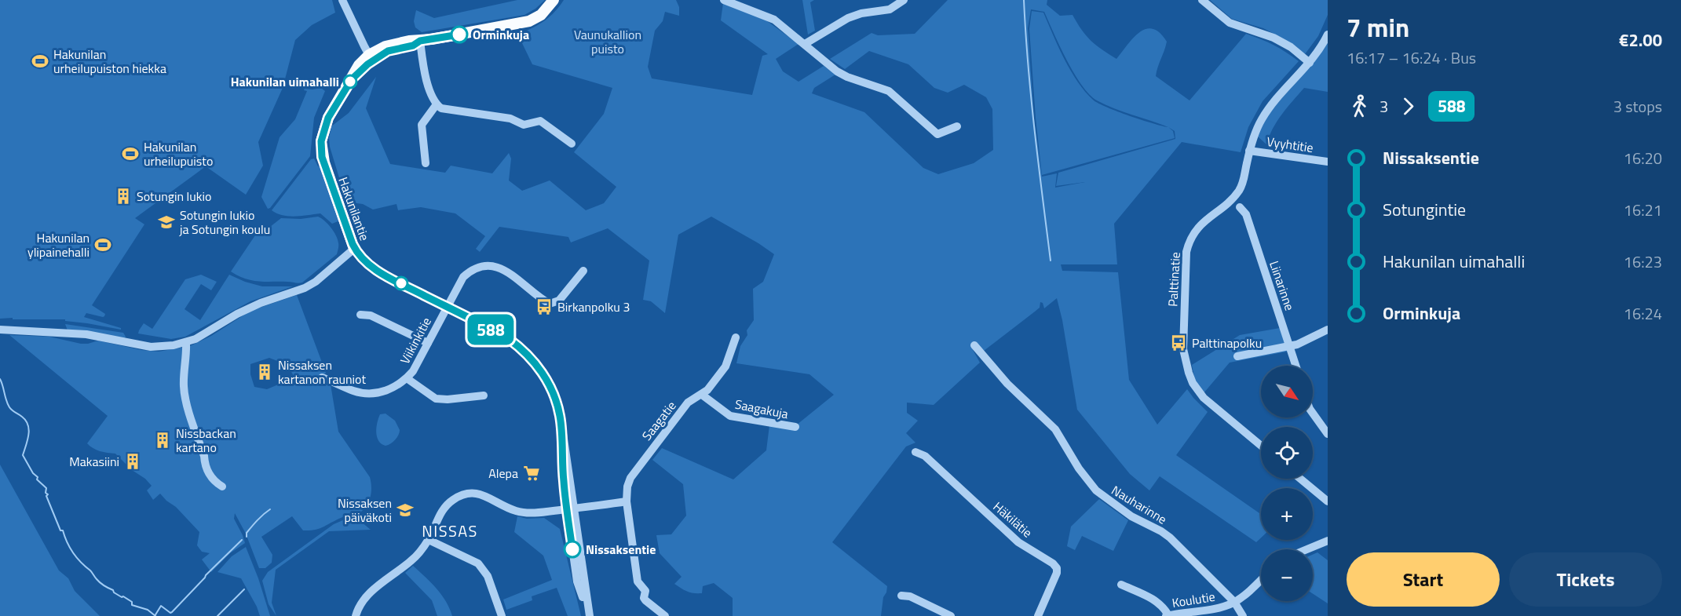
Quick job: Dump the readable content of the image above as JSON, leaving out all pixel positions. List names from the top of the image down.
{
  "streets": {
    "main road": ["Hakunilantie"],
    "street": [
      "Vyyhtitie",
      "Palttinatie",
      "Liinarinne",
      "Viikinkitie",
      "Saagakuja",
      "Saagatie",
      "Nauharinne",
      "Häkilätie",
      "Koulutie"
    ]
  },
  "crossings": [
    ["Vyyhtitie", "Palttinatie"],
    ["Hakunilantie", "Viikinkitie"],
    ["Saagakuja", "Saagatie"],
    ["Nauharinne", "Koulutie"]
  ],
  "districts": ["NISSAS"],
  "parks": ["Vaunukallion puisto"],
  "places": {
    "other": ["Orminkuja", "Hakunilan uimahalli", "Nissaksentie"],
    "sports": ["Hakunilan urheilupuiston hiekka", "Hakunilan urheilupuisto", "Hakunilan ylipainehalli"],
    "building": [
      "Sotungin lukio",
      "Nissaksen kartanon rauniot",
      "Nissbackan kartano",
      "Makasiini"
    ],
    "school or university": ["Sotungin lukio ja Sotungin koulu", "Nissaksen päiväkoti"],
    "bus stop": ["Birkanpolku 3", "Palttinapolku"],
    "supermarket": ["Alepa"]
  },
  "lines": ["bus line 588"],
  "north": "bottom right",
  "page": {
    "on_map": "588",
    "heading": ["7 min", "16:17 – 16:24 · Bus", "€2.00"],
    "legs": ["3", "588", "3 stops"],
    "list": [
      {
        "name": "Nissaksentie",
        "value": "16:20"
      },
      {
        "name": "Sotungintie",
        "value": "16:21"
      },
      {
        "name": "Hakunilan uimahalli",
        "value": "16:23"
      },
      {
        "name": "Orminkuja",
        "value": "16:24"
      }
    ],
    "map_buttons": ["+", "−"],
    "buttons": ["Start", "Tickets"]
  }
}
